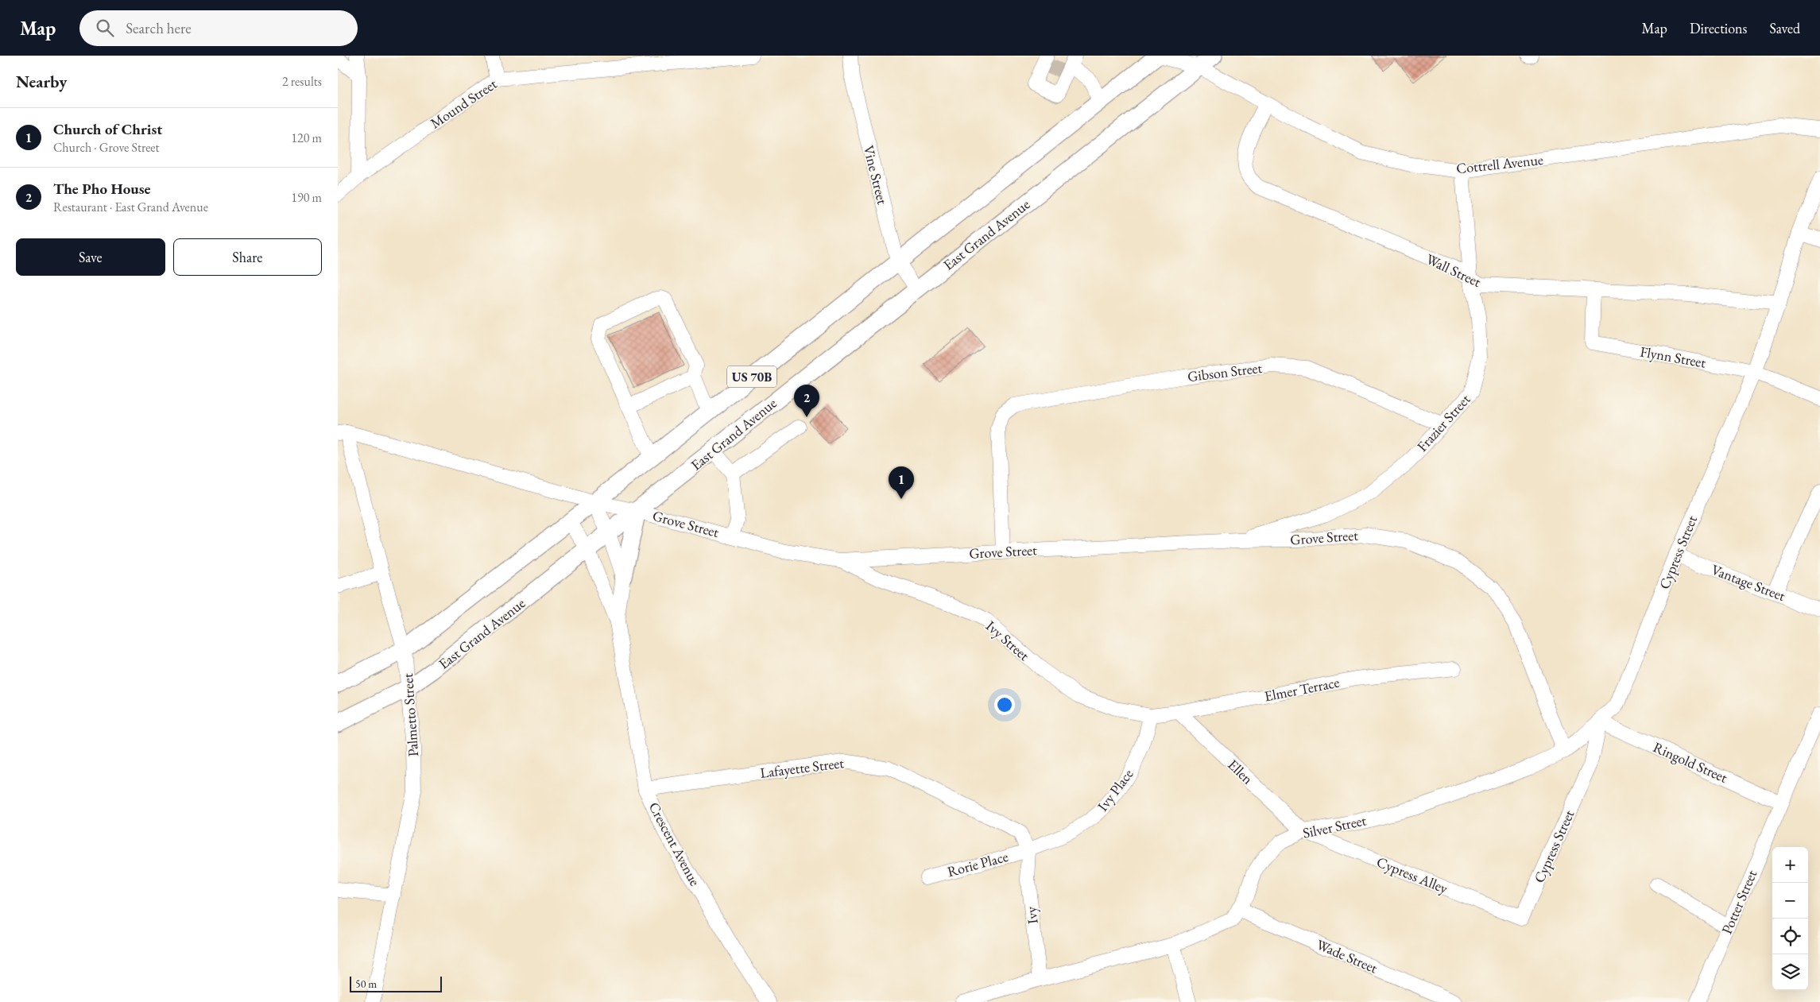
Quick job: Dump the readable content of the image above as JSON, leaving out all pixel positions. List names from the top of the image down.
{
  "streets": {
    "main road": ["East Grand Avenue", "US 70B"],
    "street": [
      "Mound Street",
      "Cottrell Avenue",
      "Vine Street",
      "Wall Street",
      "Flynn Street",
      "Gibson Street",
      "Frazier Street",
      "Grove Street",
      "Cypress Street",
      "Vantage Street",
      "Ivy Street",
      "Elmer Terrace",
      "Palmetto Street",
      "Ringold Street",
      "Lafayette Street",
      "Ellen",
      "Ivy Place",
      "Silver Street",
      "Crescent Avenue",
      "Rorie Place",
      "Cypress Alley",
      "Potter Street",
      "Ivy",
      "Wade Street"
    ]
  },
  "crossings": [
    ["Cottrell Avenue", "East Grand Avenue"],
    ["Cottrell Avenue", "Wall Street"],
    ["Cottrell Avenue", "US 70B"],
    ["Cottrell Avenue", "Frazier Street"],
    ["Vine Street", "East Grand Avenue"],
    ["Vine Street", "US 70B"],
    ["East Grand Avenue", "Grove Street"],
    ["East Grand Avenue", "Palmetto Street"],
    ["East Grand Avenue", "Crescent Avenue"],
    ["Wall Street", "Flynn Street"],
    ["Wall Street", "Frazier Street"],
    ["Wall Street", "Cypress Street"],
    ["Flynn Street", "Cypress Street"],
    ["Gibson Street", "Frazier Street"],
    ["Gibson Street", "Grove Street"],
    ["US 70B", "Grove Street"],
    ["US 70B", "Palmetto Street"],
    ["US 70B", "Crescent Avenue"],
    ["Frazier Street", "Grove Street"],
    ["Grove Street", "Ivy Street"],
    ["Grove Street", "Palmetto Street"],
    ["Grove Street", "Silver Street"],
    ["Grove Street", "Crescent Avenue"],
    ["Cypress Street", "Vantage Street"],
    ["Cypress Street", "Ringold Street"],
    ["Cypress Street", "Silver Street"],
    ["Cypress Street", "Cypress Alley"],
    ["Ivy Street", "Elmer Terrace"],
    ["Ivy Street", "Ivy Place"],
    ["Elmer Terrace", "Ellen"],
    ["Elmer Terrace", "Ivy Place"],
    ["Ringold Street", "Silver Street"],
    ["Ringold Street", "Potter Street"],
    ["Lafayette Street", "Ivy Place"],
    ["Lafayette Street", "Crescent Avenue"],
    ["Lafayette Street", "Rorie Place"],
    ["Lafayette Street", "Ivy"],
    ["Ellen", "Silver Street"],
    ["Ellen", "Cypress Alley"],
    ["Ivy Place", "Rorie Place"],
    ["Ivy Place", "Ivy"],
    ["Silver Street", "Cypress Alley"],
    ["Silver Street", "Ivy"],
    ["Silver Street", "Wade Street"],
    ["Rorie Place", "Ivy"]
  ],
  "scale_bar": "50 m",
  "page": {
    "header": "Map",
    "search": "Search here",
    "nav": ["Map", "Directions", "Saved"],
    "heading": ["Nearby", "2 results"],
    "list": [
      {
        "mark": "1",
        "name": "Church of Christ",
        "note": "Church · Grove Street",
        "value": "120 m"
      },
      {
        "mark": "2",
        "name": "The Pho House",
        "note": "Restaurant · East Grand Avenue",
        "value": "190 m"
      }
    ],
    "buttons": ["Save", "Share"],
    "pins": ["2", "1"],
    "map_buttons": ["+", "−"],
    "scale": "50 m"
  }
}
